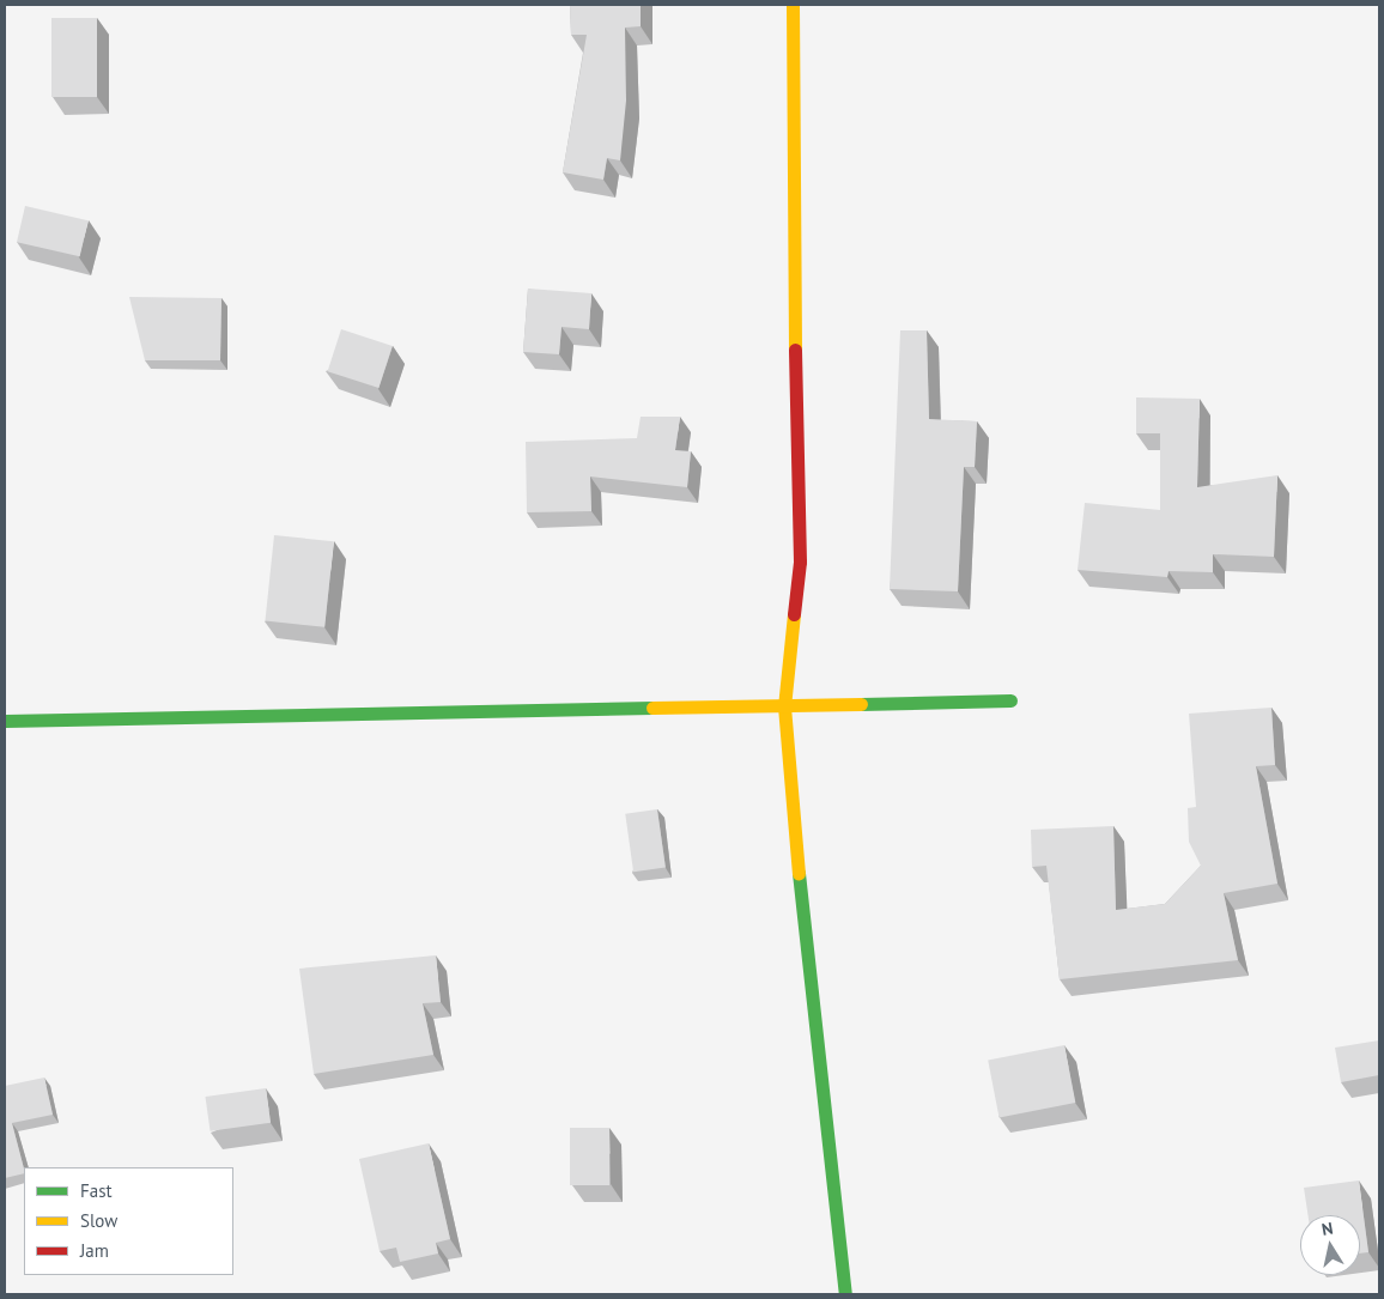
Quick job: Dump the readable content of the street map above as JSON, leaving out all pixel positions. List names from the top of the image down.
{
  "legend": ["Fast", "Slow", "Jam"],
  "north": "top"
}
